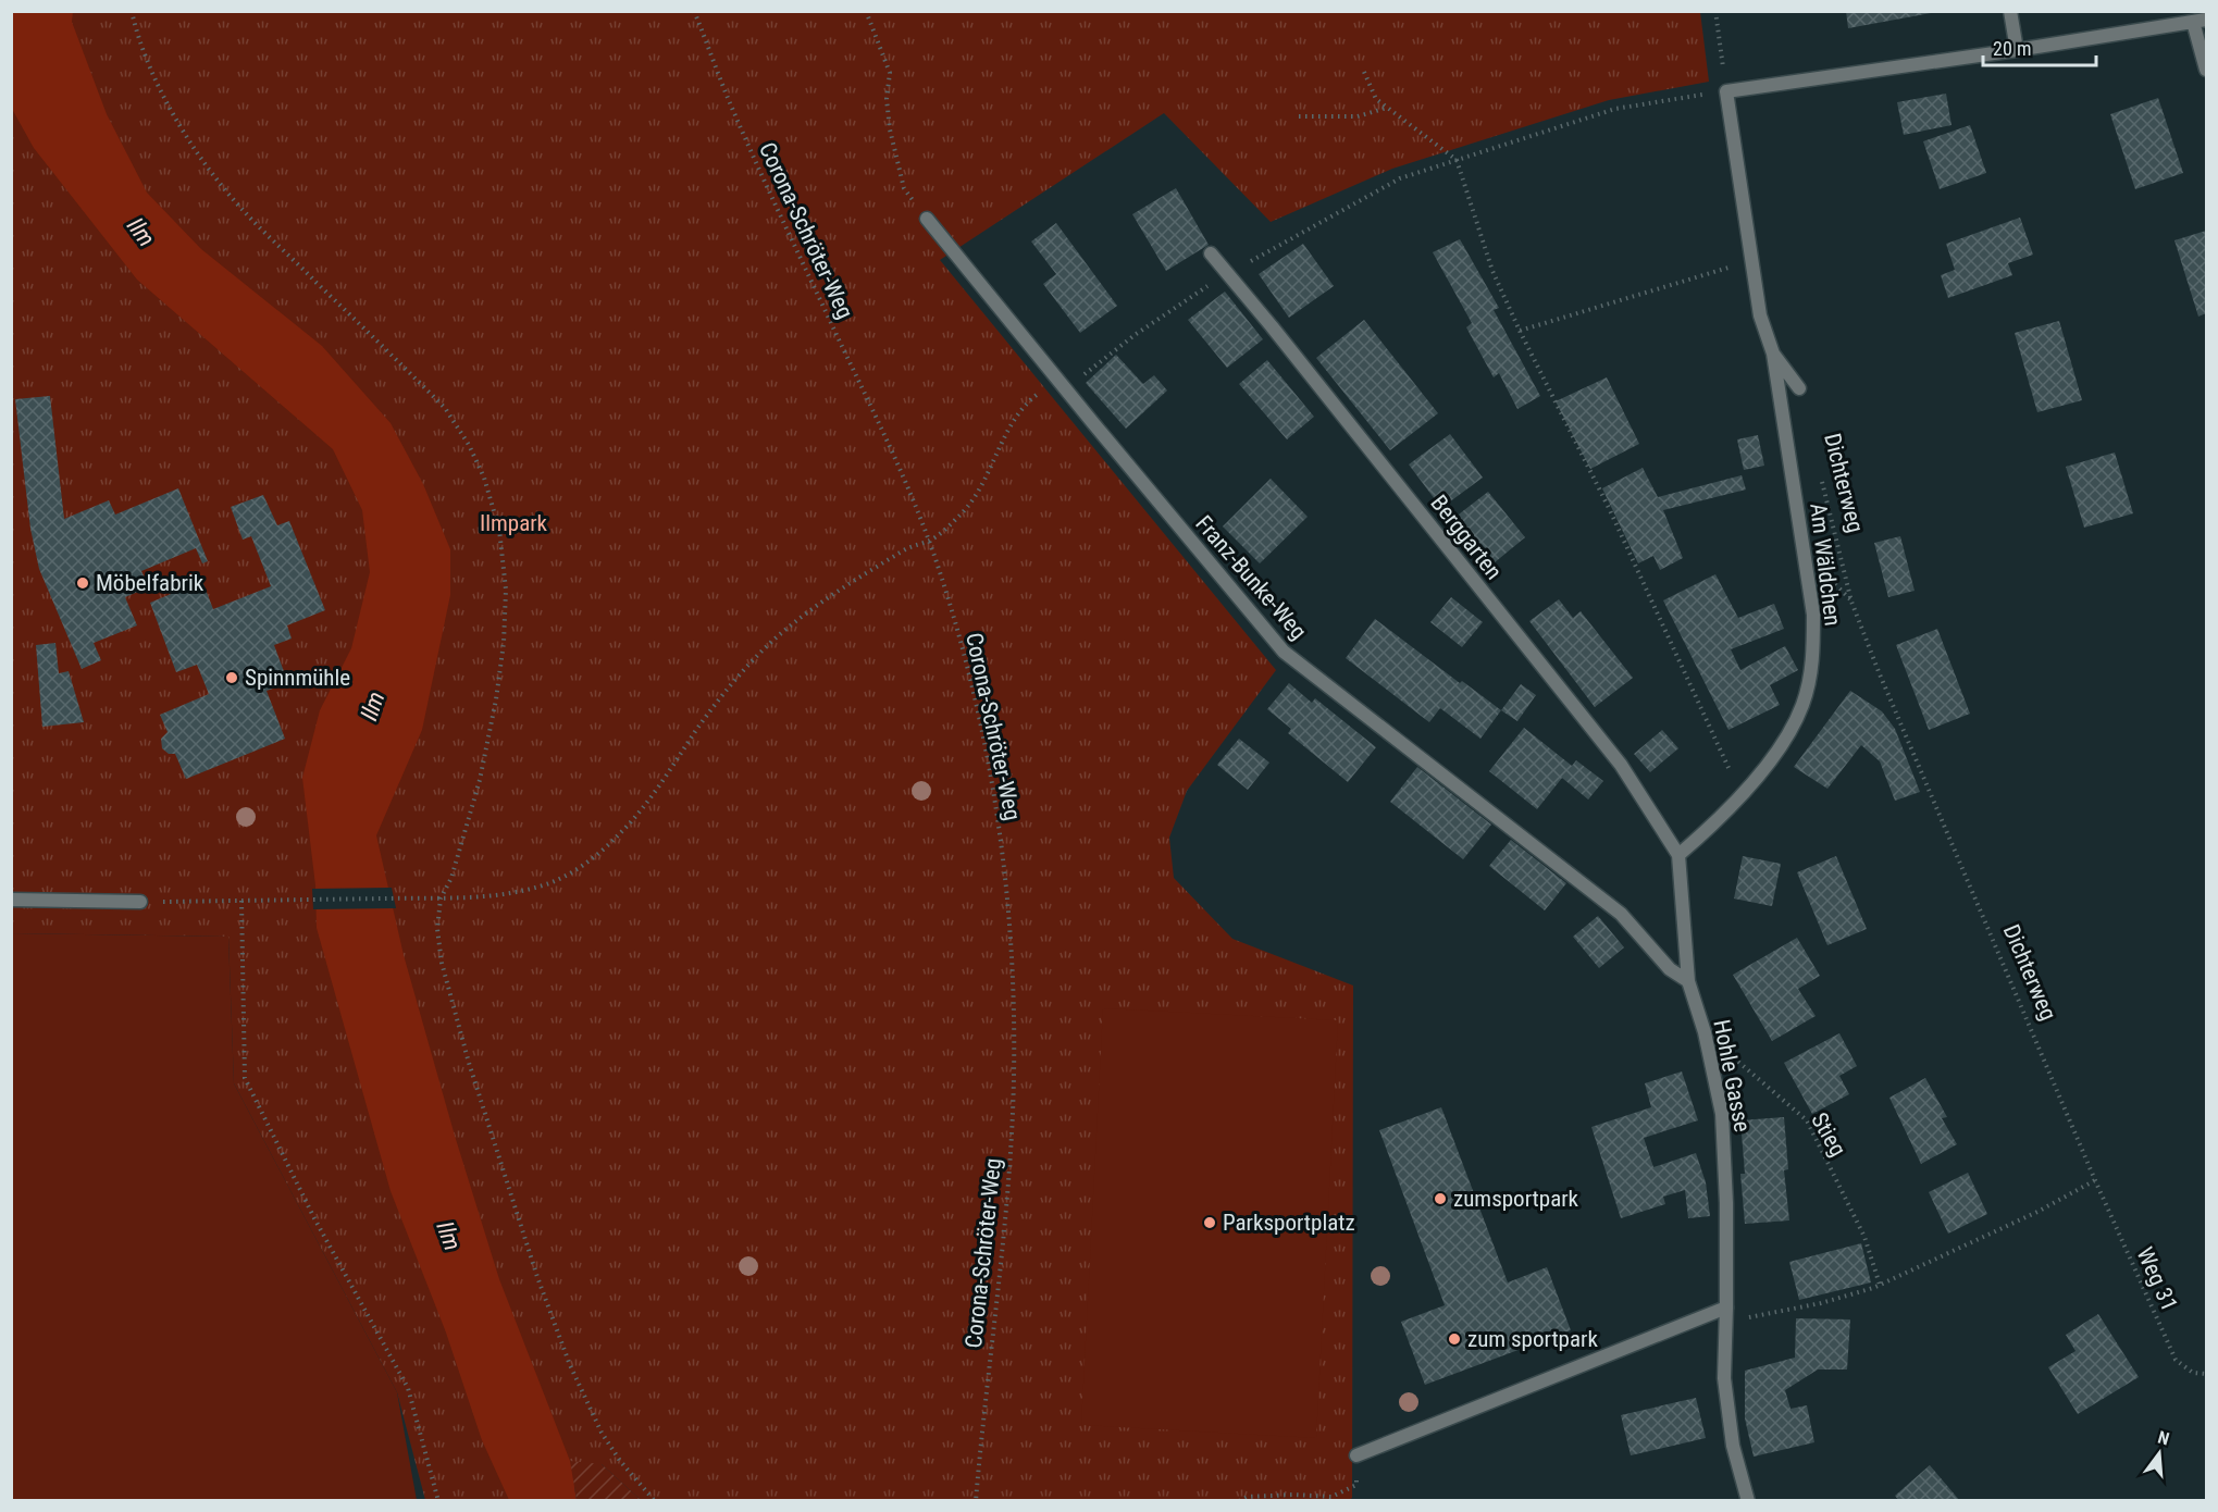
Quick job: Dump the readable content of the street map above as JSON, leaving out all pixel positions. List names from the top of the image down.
{
  "streets": {
    "street": [
      "Berggarten",
      "Am Wäldchen",
      "Franz-Bunke-Weg",
      "Hohle Gasse"
    ],
    "path": [
      "Corona-Schröter-Weg",
      "Dichterweg",
      "Stieg",
      "Weg 31"
    ]
  },
  "crossings": [
    ["Dichterweg", "Weg 31"],
    ["Berggarten", "Hohle Gasse"],
    ["Franz-Bunke-Weg", "Hohle Gasse"],
    ["Hohle Gasse", "Stieg"]
  ],
  "water": ["Ilm"],
  "parks": ["Ilmpark"],
  "places": [
    "Möbelfabrik",
    "Spinnmühle",
    "zumsportpark",
    "Parksportplatz",
    "zum sportpark"
  ],
  "scale_bar": "20 m",
  "north": "top"
}
